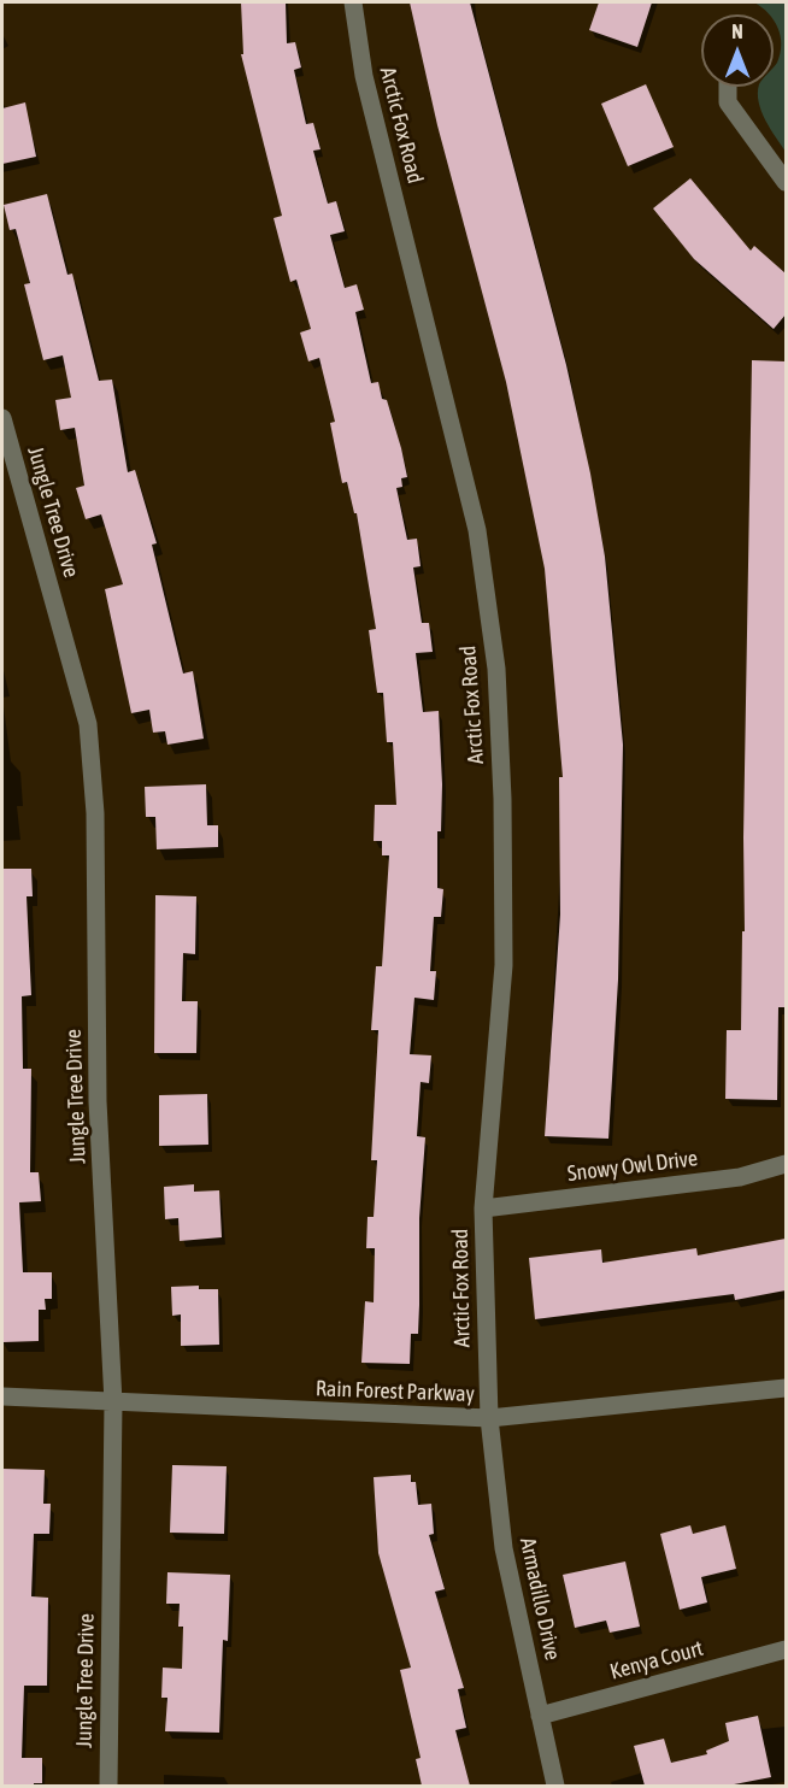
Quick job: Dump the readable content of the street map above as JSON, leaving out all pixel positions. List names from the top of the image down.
{
  "streets": {
    "street": [
      "Arctic Fox Road",
      "Jungle Tree Drive",
      "Snowy Owl Drive",
      "Rain Forest Parkway",
      "Armadillo Drive",
      "Kenya Court"
    ]
  },
  "crossings": [
    ["Arctic Fox Road", "Snowy Owl Drive"],
    ["Arctic Fox Road", "Rain Forest Parkway"],
    ["Arctic Fox Road", "Armadillo Drive"],
    ["Jungle Tree Drive", "Rain Forest Parkway"],
    ["Rain Forest Parkway", "Armadillo Drive"],
    ["Armadillo Drive", "Kenya Court"]
  ],
  "north": "top"
}
